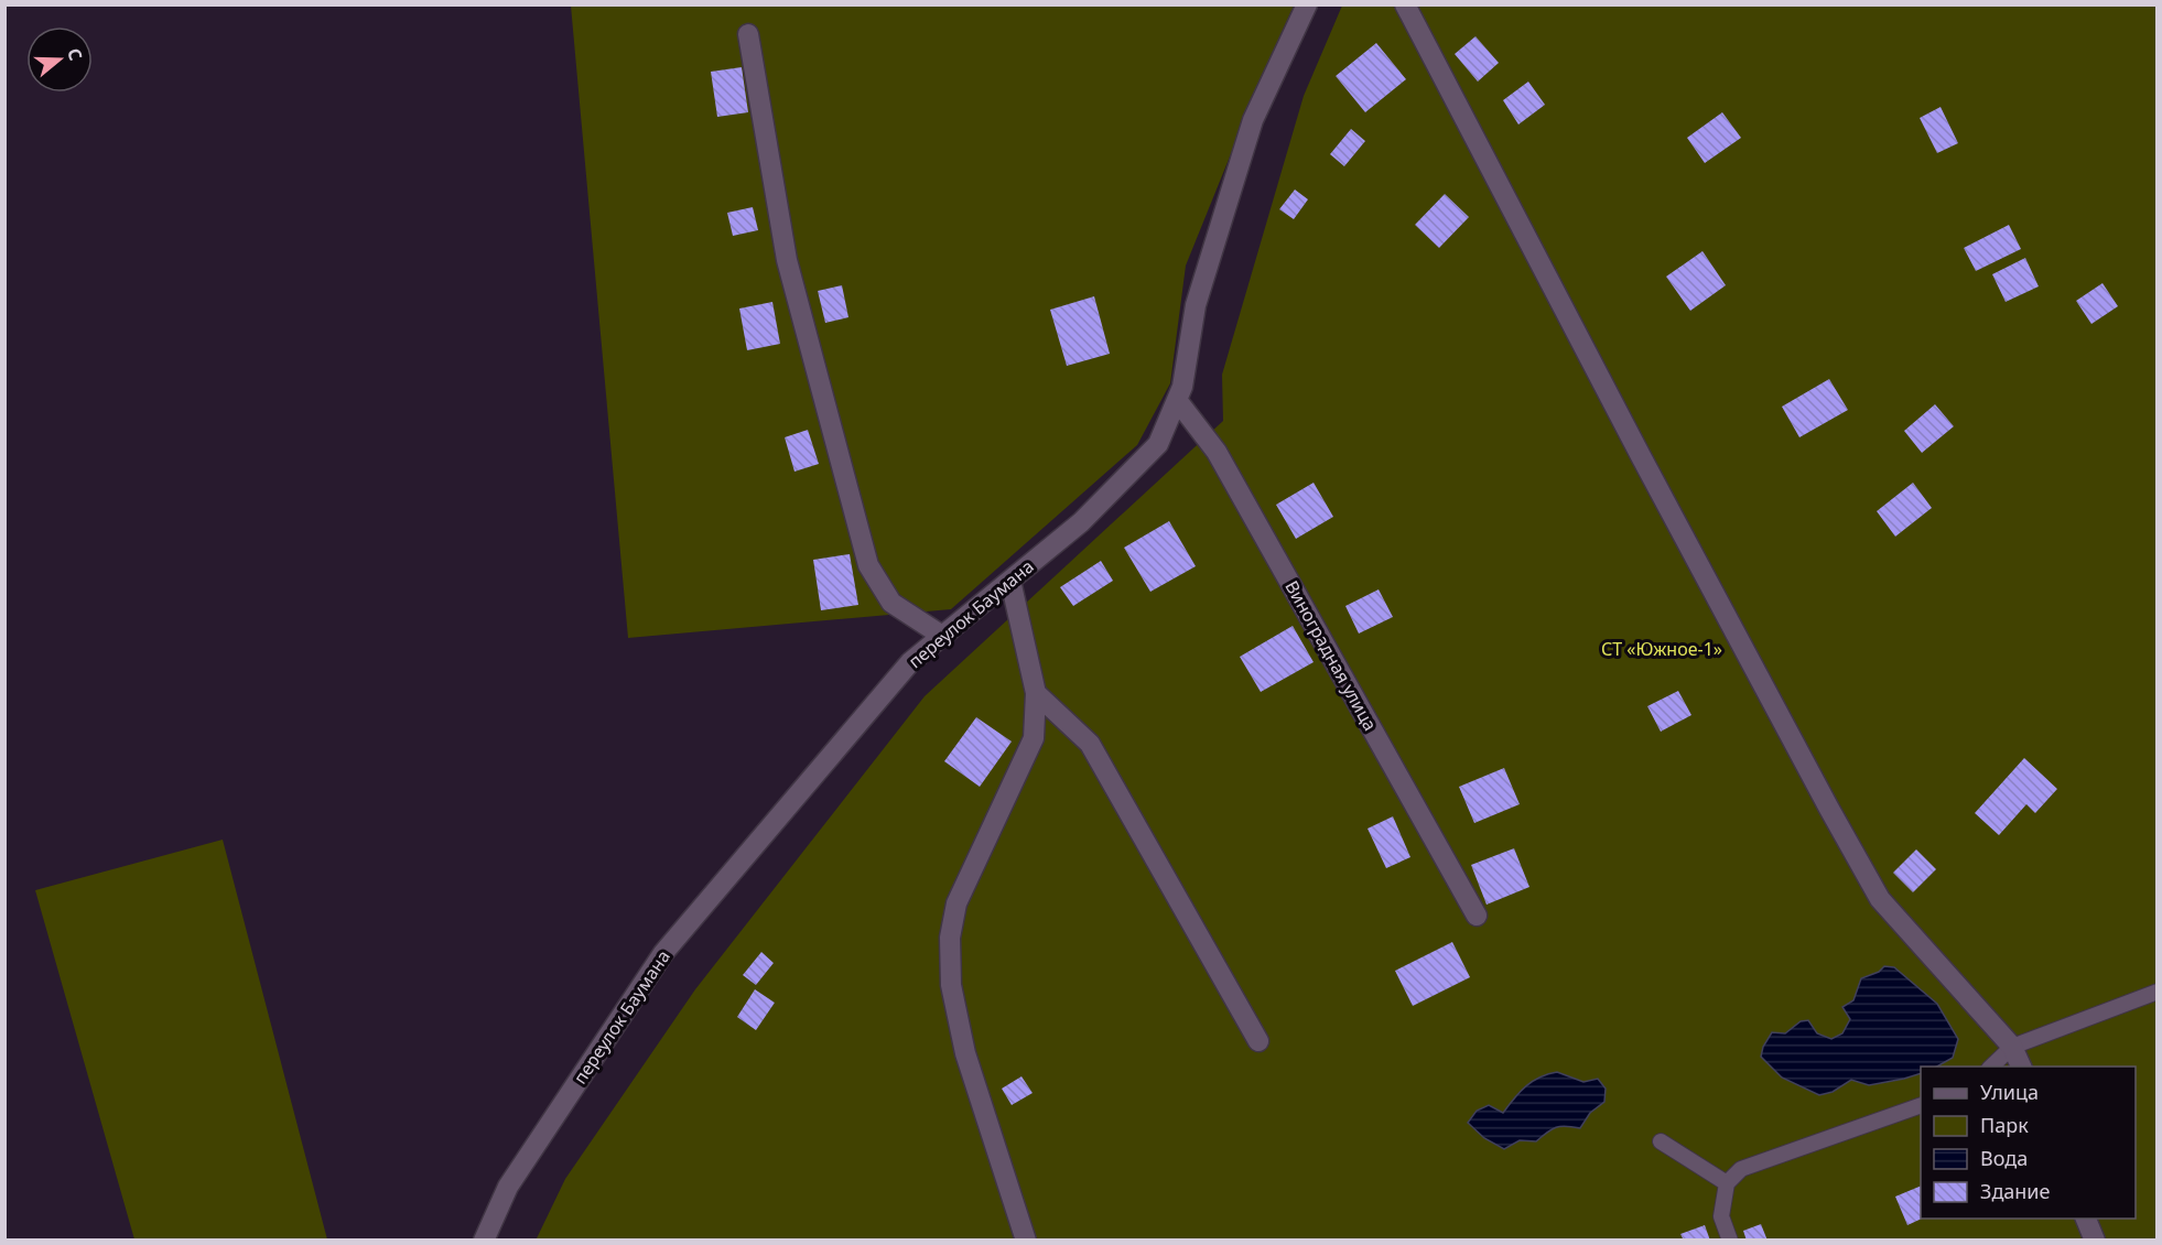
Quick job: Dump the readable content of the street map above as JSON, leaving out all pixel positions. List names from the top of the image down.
{
  "streets": {
    "street": ["переулок Баумана", "Виноградная улица"]
  },
  "crossings": [
    ["переулок Баумана", "Виноградная улица"]
  ],
  "parks": ["СТ «Южное-1»"],
  "legend": [
    "Улица",
    "Парк",
    "Вода",
    "Здание"
  ],
  "north": "right"
}
